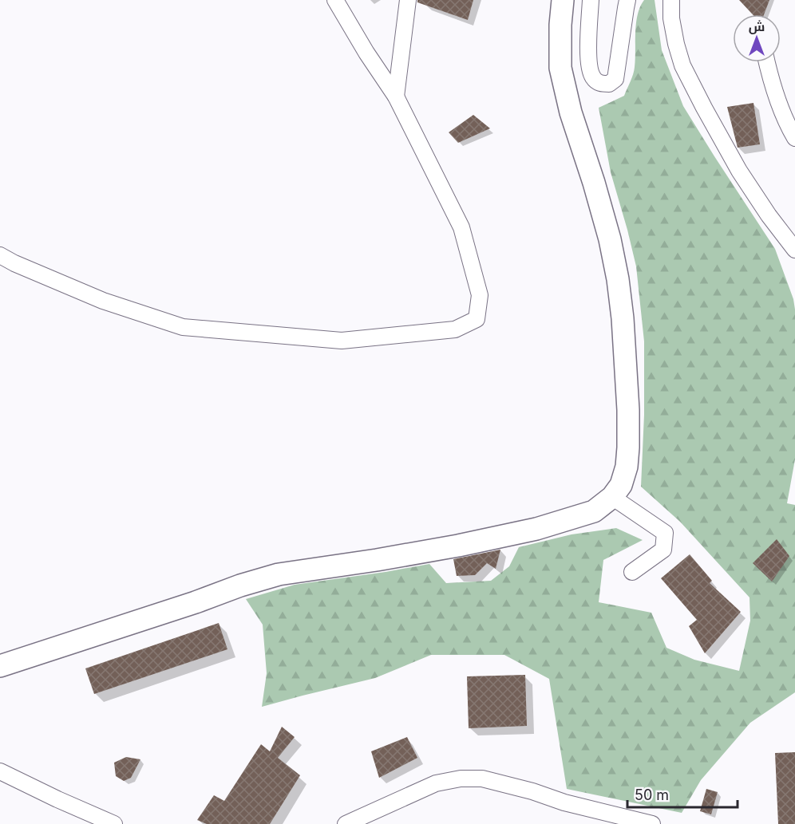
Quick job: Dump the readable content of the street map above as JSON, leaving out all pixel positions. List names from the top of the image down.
{
  "scale_bar": "50 m",
  "north": "top"
}
